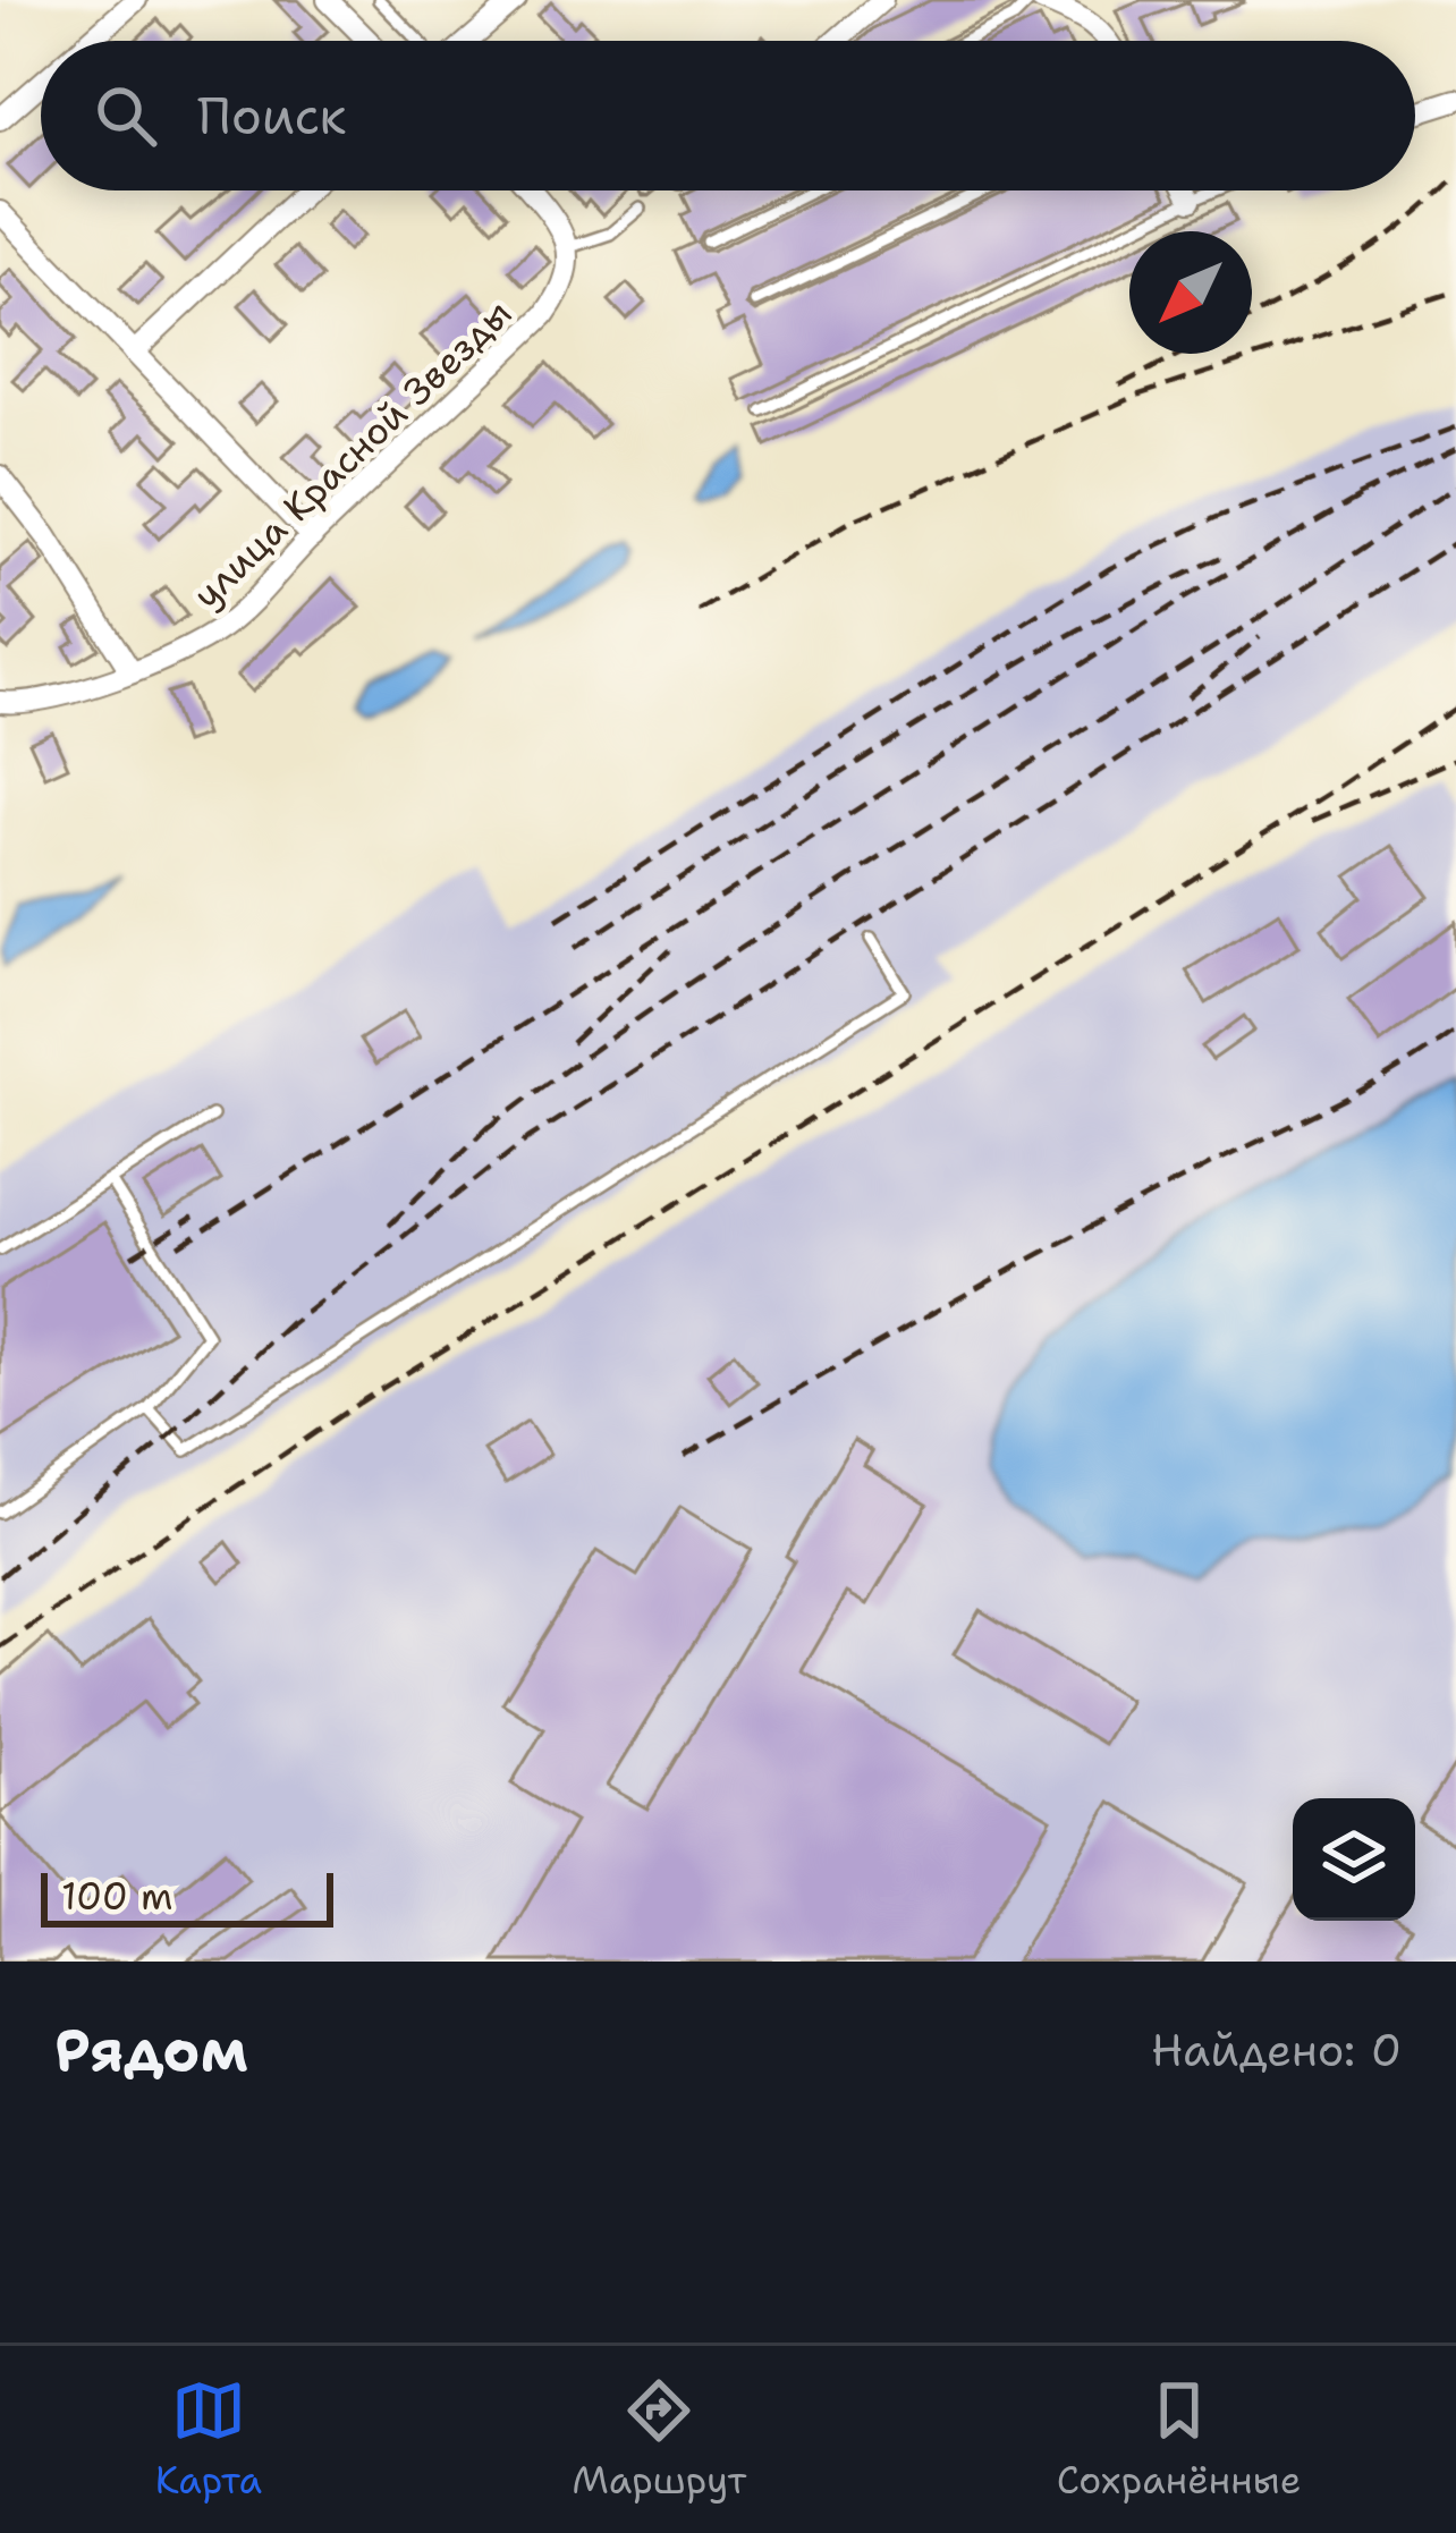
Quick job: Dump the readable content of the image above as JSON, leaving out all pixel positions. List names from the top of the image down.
{
  "streets": {
    "street": ["улица Красной Звезды"]
  },
  "scale_bar": "100 m",
  "north": "bottom left",
  "page": {
    "search": "Поиск",
    "scale": "100 m",
    "heading": ["Рядом", "Найдено: 0"],
    "nav": ["Карта", "Маршрут", "Сохранённые"]
  }
}
